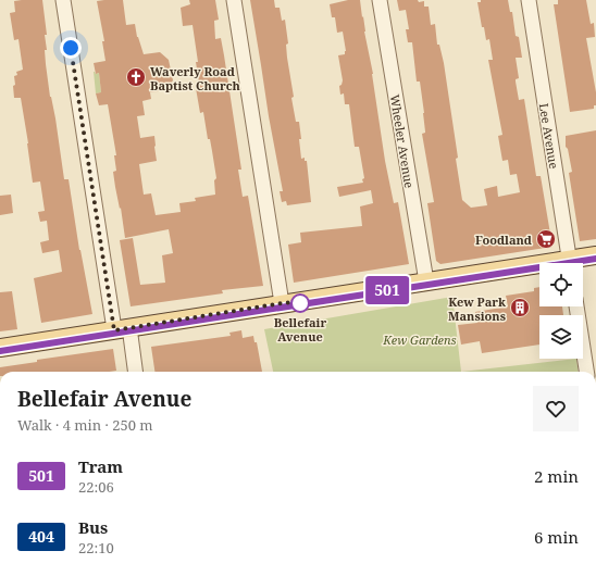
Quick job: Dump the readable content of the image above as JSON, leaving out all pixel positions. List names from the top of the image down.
{
  "streets": {
    "street": ["Lee Avenue", "Wheeler Avenue"]
  },
  "parks": ["Kew Gardens"],
  "places": {
    "church": ["Waverly Road Baptist Church"],
    "supermarket": ["Foodland"],
    "other": ["Bellefair Avenue"],
    "building": ["Kew Park Mansions"]
  },
  "lines": ["tram line 501"],
  "page": {
    "on_map": "501",
    "heading": ["Bellefair Avenue", "Walk · 4 min · 250 m"],
    "list": [
      {
        "mark": "501",
        "name": "Tram",
        "note": "22:06",
        "value": "2 min"
      },
      {
        "mark": "404",
        "name": "Bus",
        "note": "22:10",
        "value": "6 min"
      }
    ]
  }
}
